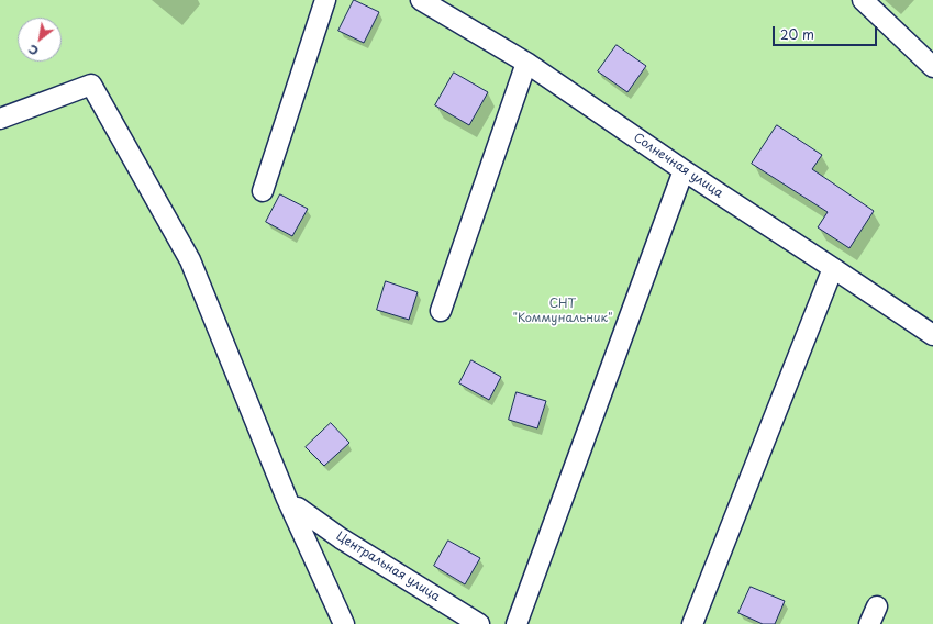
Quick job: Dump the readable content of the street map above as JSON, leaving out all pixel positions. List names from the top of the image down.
{
  "streets": {
    "lane": ["Солнечная улица", "Центральная улица"]
  },
  "parks": ["СНТ \"Коммунальник\""],
  "scale_bar": "20 m",
  "north": "bottom left"
}
